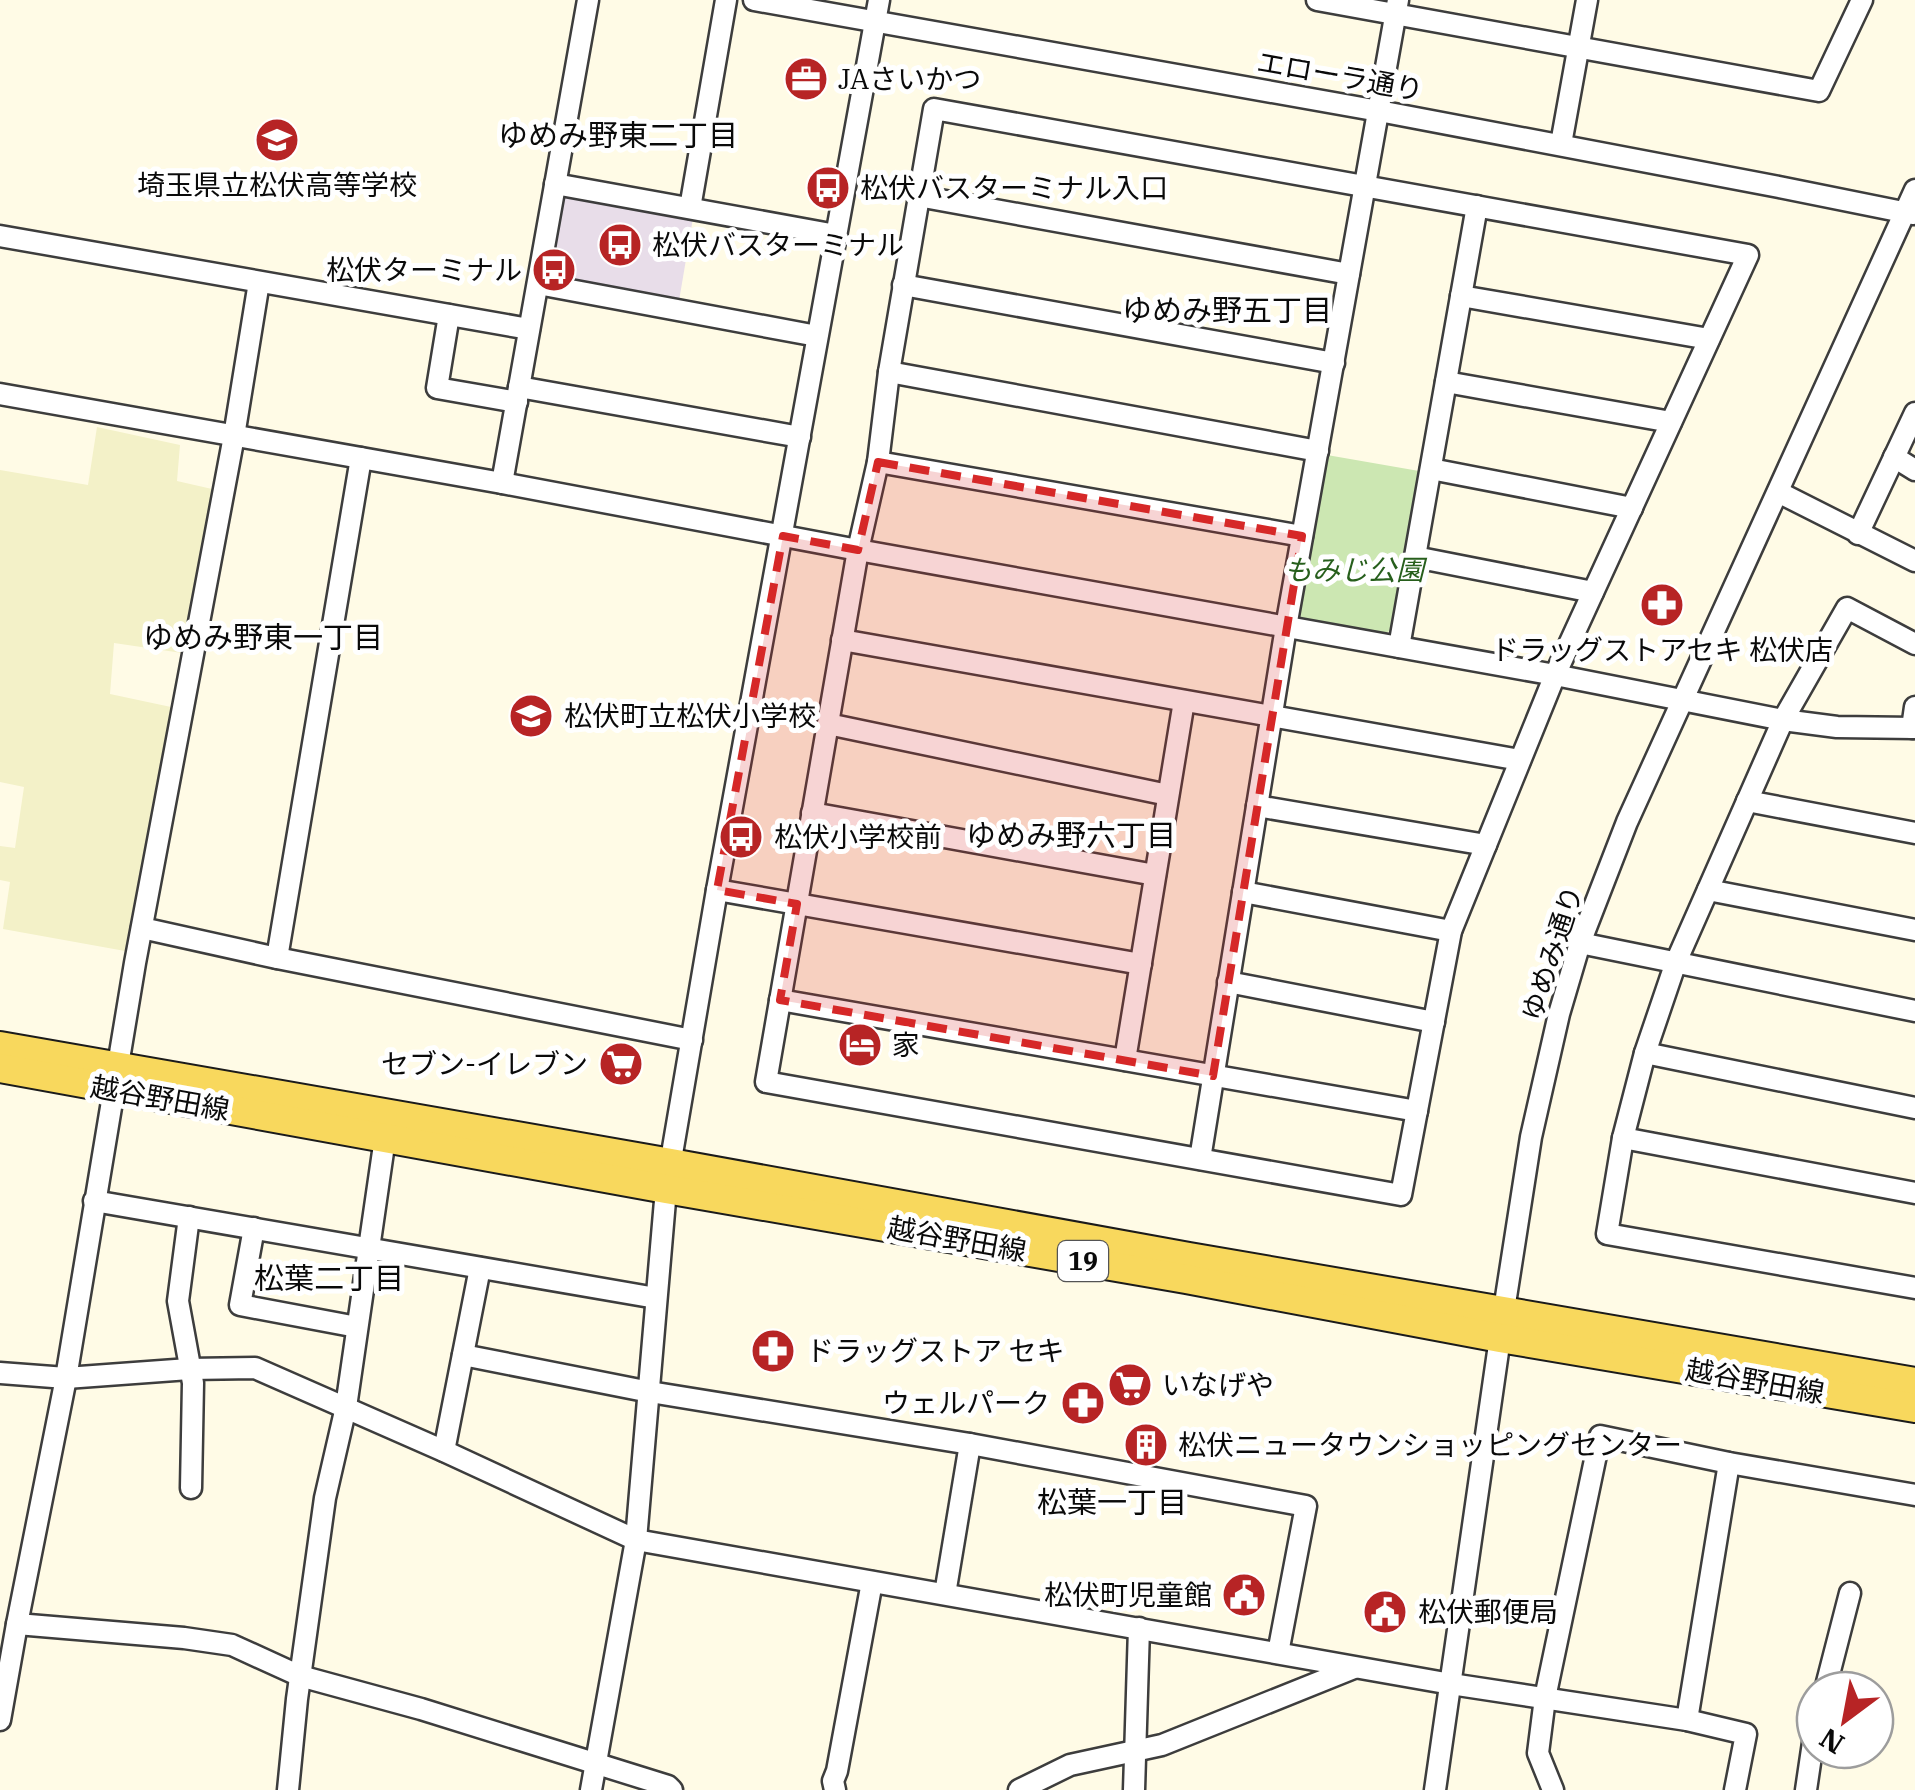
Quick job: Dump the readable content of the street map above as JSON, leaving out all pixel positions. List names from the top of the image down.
{
  "streets": {
    "main road": ["越谷野田線", "19"],
    "street": ["エローラ通り", "ゆめみ通り"]
  },
  "crossings": [
    ["エローラ通り", "ゆめみ通り"],
    ["ゆめみ通り", "越谷野田線"]
  ],
  "districts": [
    "ゆめみ野東二丁目",
    "ゆめみ野五丁目",
    "ゆめみ野東一丁目",
    "ゆめみ野六丁目",
    "松葉二丁目",
    "松葉一丁目"
  ],
  "parks": ["もみじ公園"],
  "places": {
    "office": ["JAさいかつ"],
    "school or university": ["埼玉県立松伏高等学校", "松伏町立松伏小学校"],
    "bus stop": [
      "松伏バスターミナル入口",
      "松伏バスターミナル",
      "松伏ターミナル",
      "松伏小学校前"
    ],
    "pharmacy": ["ドラッグストアセキ 松伏店", "ドラッグストア セキ", "ウェルパーク"],
    "hotel": ["家"],
    "supermarket": ["セブン-イレブン", "いなげや"],
    "building": ["松伏ニュータウンショッピングセンター"],
    "public building": ["松伏町児童館", "松伏郵便局"]
  },
  "north": "bottom left"
}
